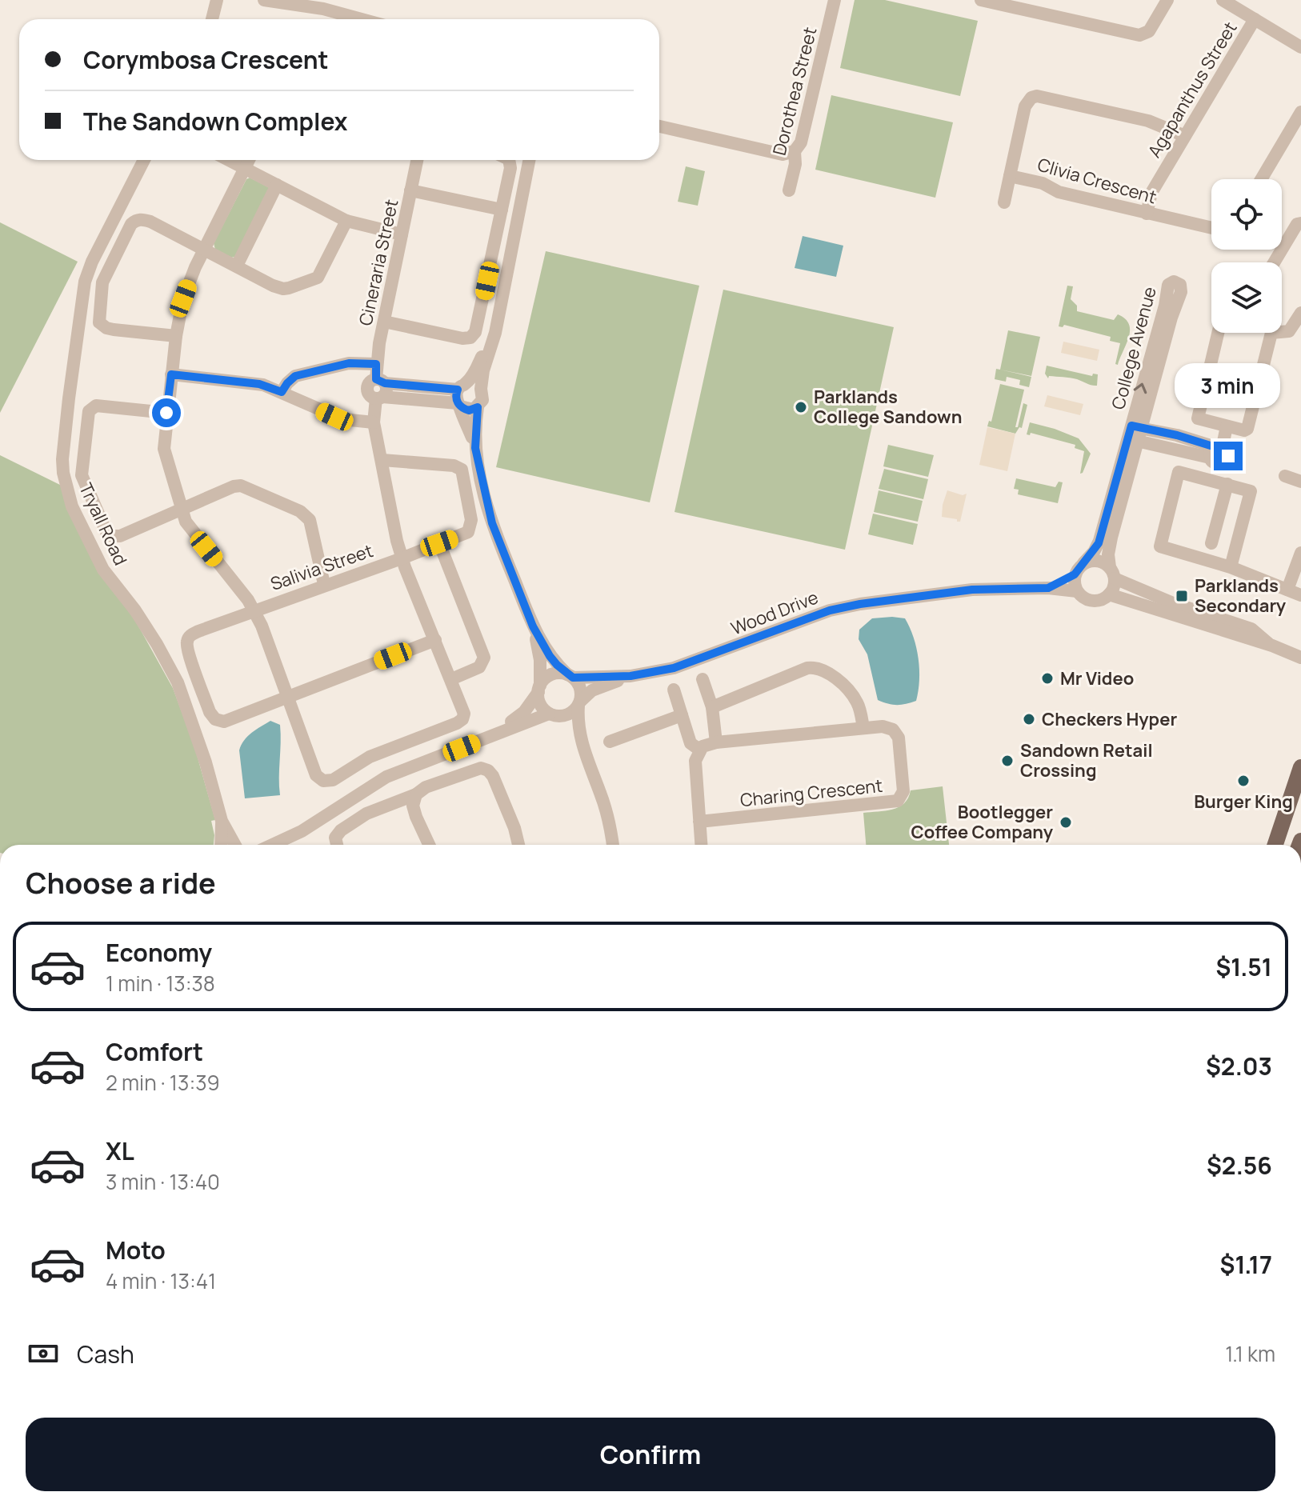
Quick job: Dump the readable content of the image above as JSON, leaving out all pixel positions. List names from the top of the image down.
{
  "streets": {
    "street": [
      "Agapanthus Street",
      "Dorothea Street",
      "Clivia Crescent",
      "Cineraria Street",
      "College Avenue",
      "Tryall Road",
      "Salivia Street",
      "Wood Drive",
      "Charing Crescent"
    ]
  },
  "crossings": [
    ["Agapanthus Street", "Clivia Crescent"],
    ["Cineraria Street", "Salivia Street"],
    ["College Avenue", "Wood Drive"]
  ],
  "places": {
    "other": [
      "Parklands College Sandown",
      "Mr Video",
      "Checkers Hyper",
      "Sandown Retail Crossing",
      "Burger King",
      "Bootlegger Coffee Company"
    ],
    "transit": ["Parklands Secondary"]
  },
  "page": {
    "banner": ["Corymbosa Crescent", "The Sandown Complex"],
    "bubble": "3 min",
    "heading": "Choose a ride",
    "list": [
      {
        "name": "Economy",
        "note": "1 min · 13:38",
        "value": "$1.51"
      },
      {
        "name": "Comfort",
        "note": "2 min · 13:39",
        "value": "$2.03"
      },
      {
        "name": "XL",
        "note": "3 min · 13:40",
        "value": "$2.56"
      },
      {
        "name": "Moto",
        "note": "4 min · 13:41",
        "value": "$1.17"
      }
    ],
    "pay": ["Cash", "1.1 km"],
    "buttons": "Confirm"
  }
}
